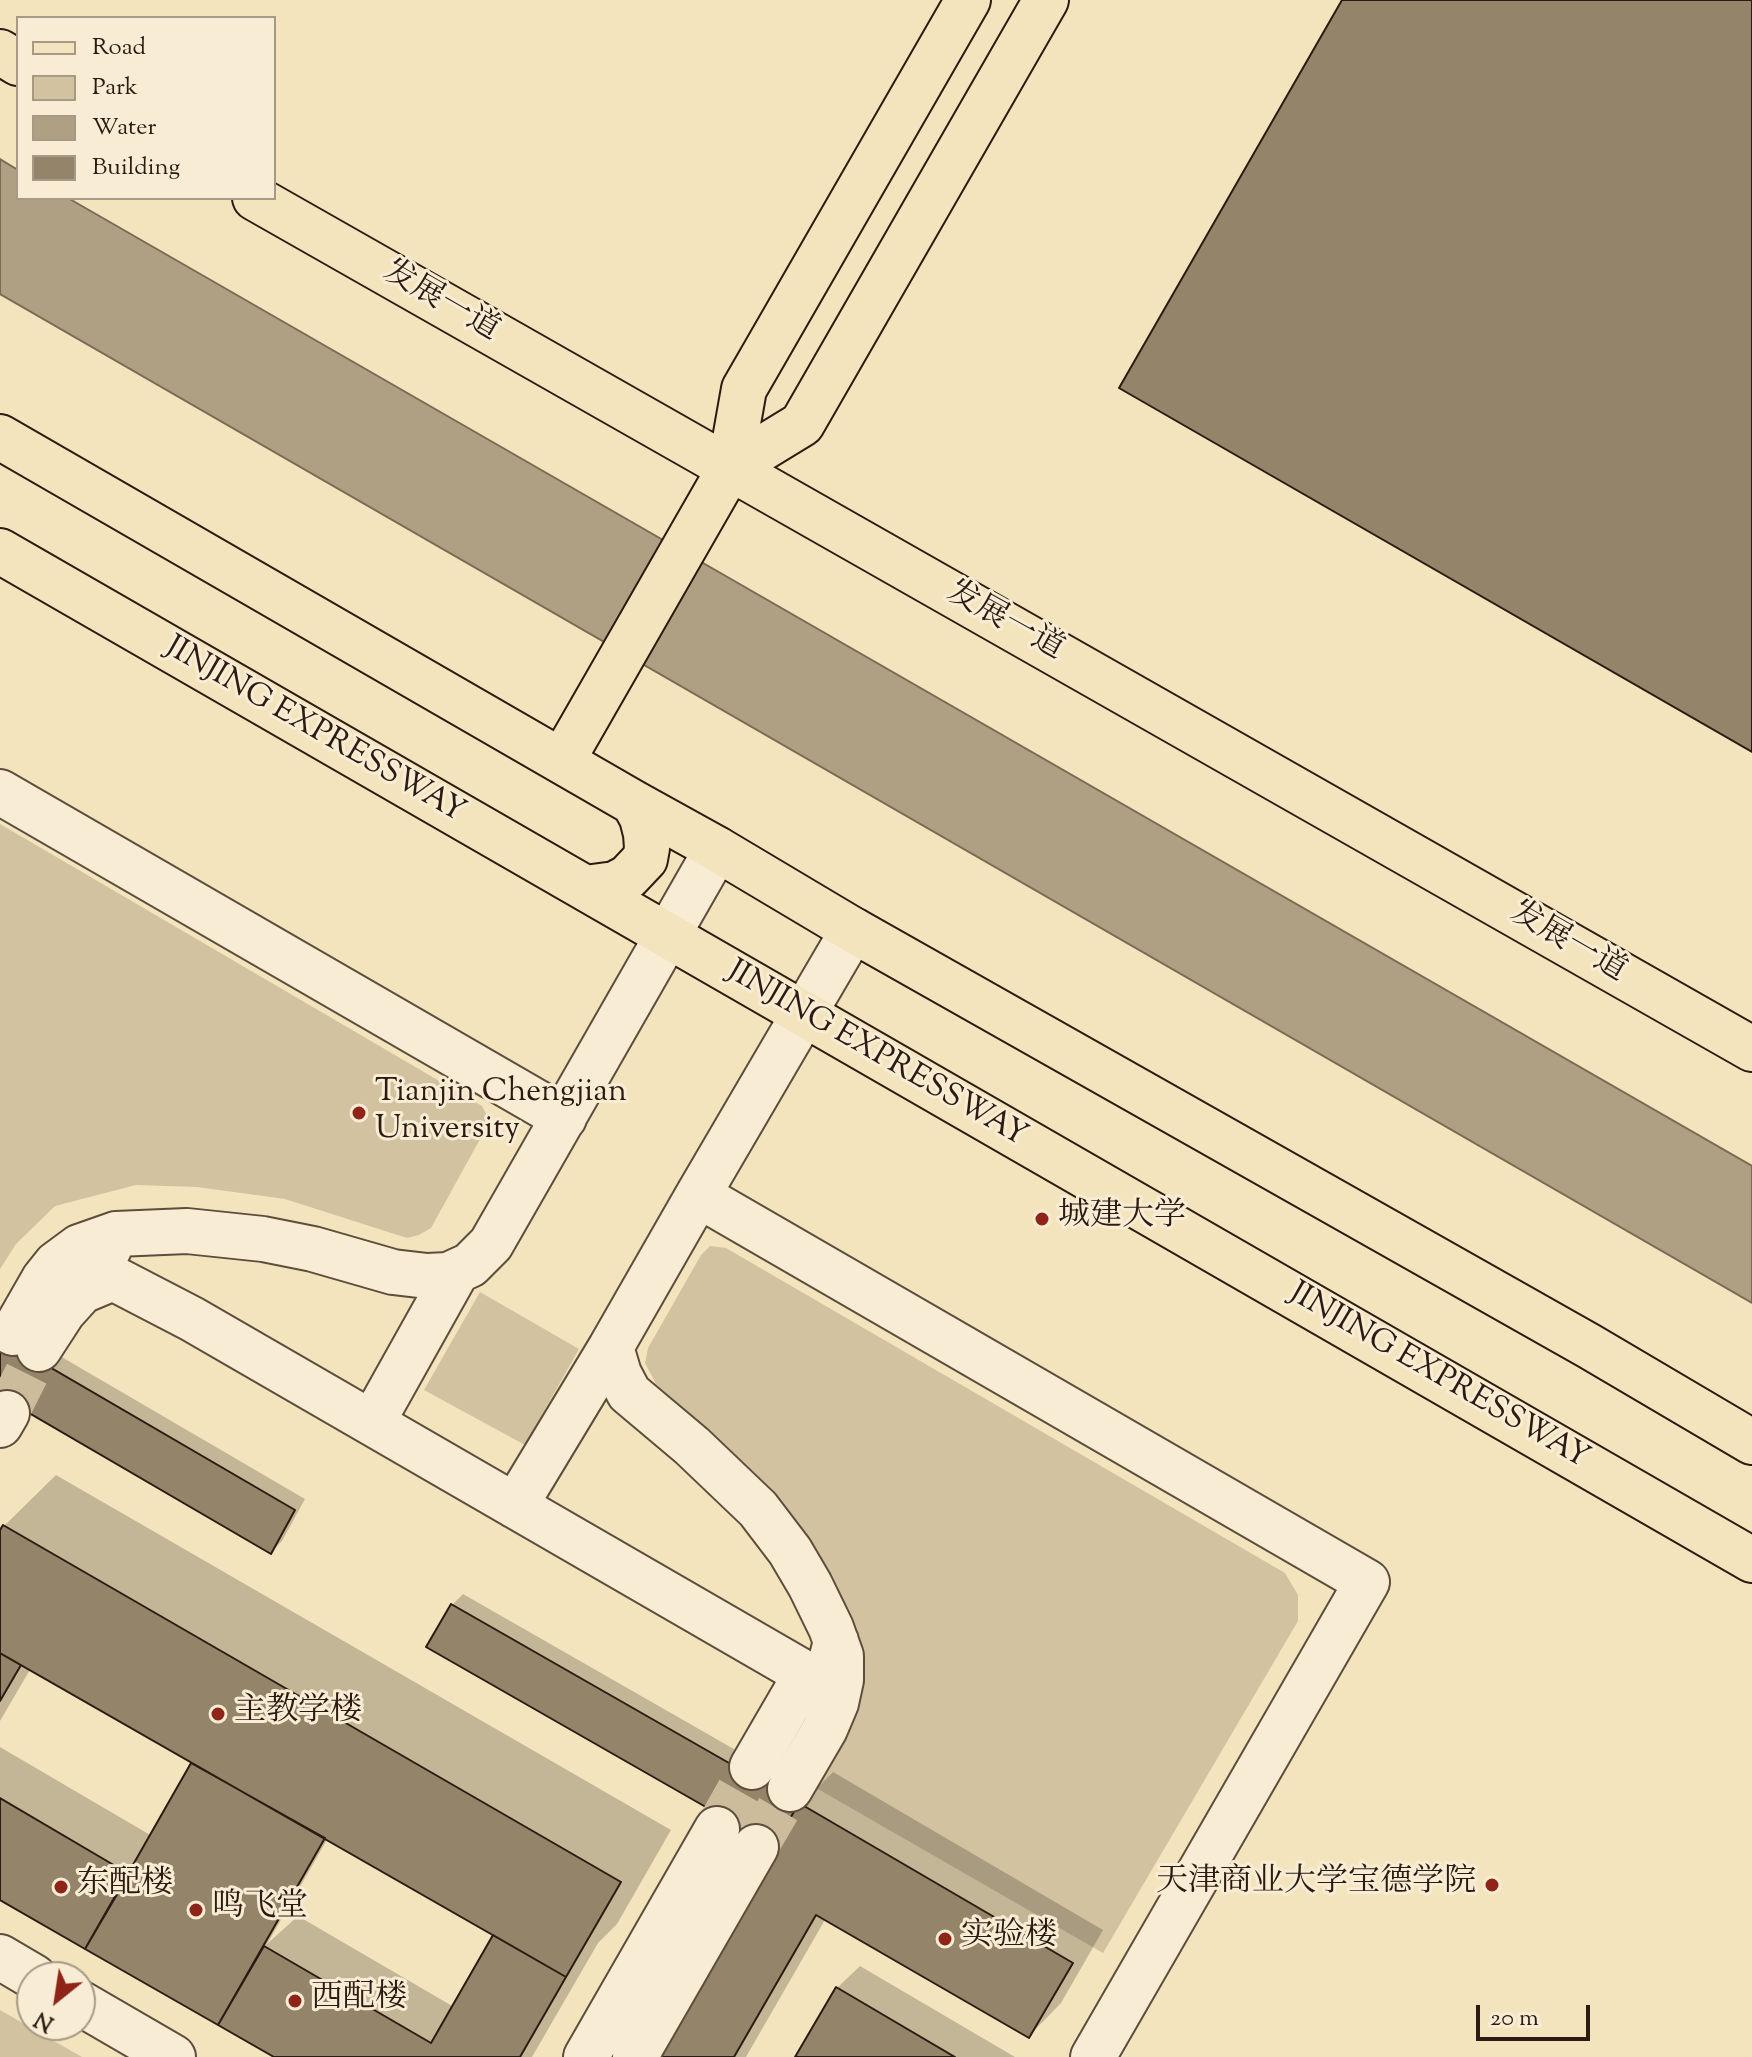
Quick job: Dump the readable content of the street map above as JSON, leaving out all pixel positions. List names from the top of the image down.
{
  "streets": {
    "main road": ["发展一道", "JINJING EXPRESSWAY"]
  },
  "places": [
    "Tianjin Chengjian University",
    "城建大学",
    "主教学楼",
    "天津商业大学宝德学院",
    "东配楼",
    "鸣飞堂",
    "实验楼",
    "西配楼"
  ],
  "legend": [
    "Road",
    "Park",
    "Water",
    "Building"
  ],
  "scale_bar": "20 m",
  "north": "bottom left"
}
